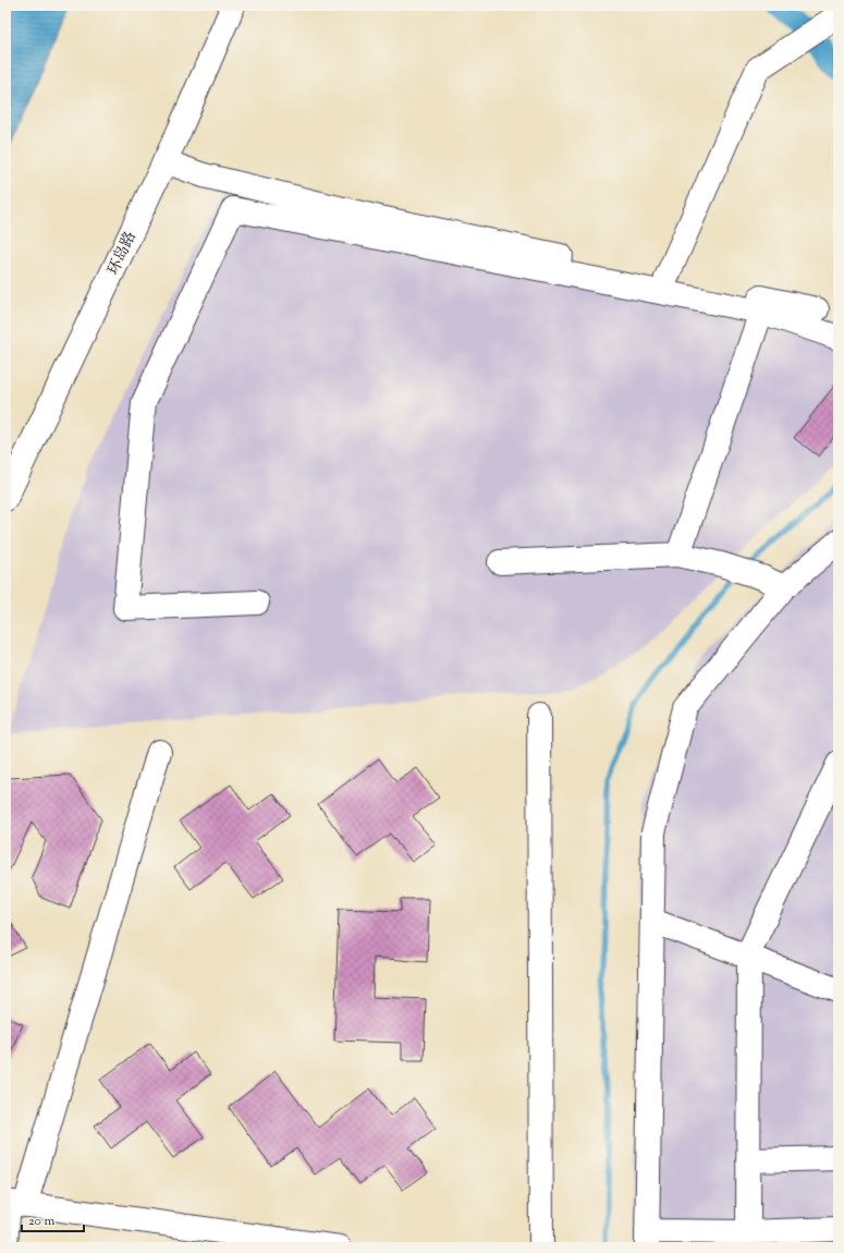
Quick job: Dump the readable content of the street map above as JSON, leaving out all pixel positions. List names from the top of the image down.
{
  "streets": {
    "street": ["环岛路"]
  },
  "scale_bar": "20 m"
}
